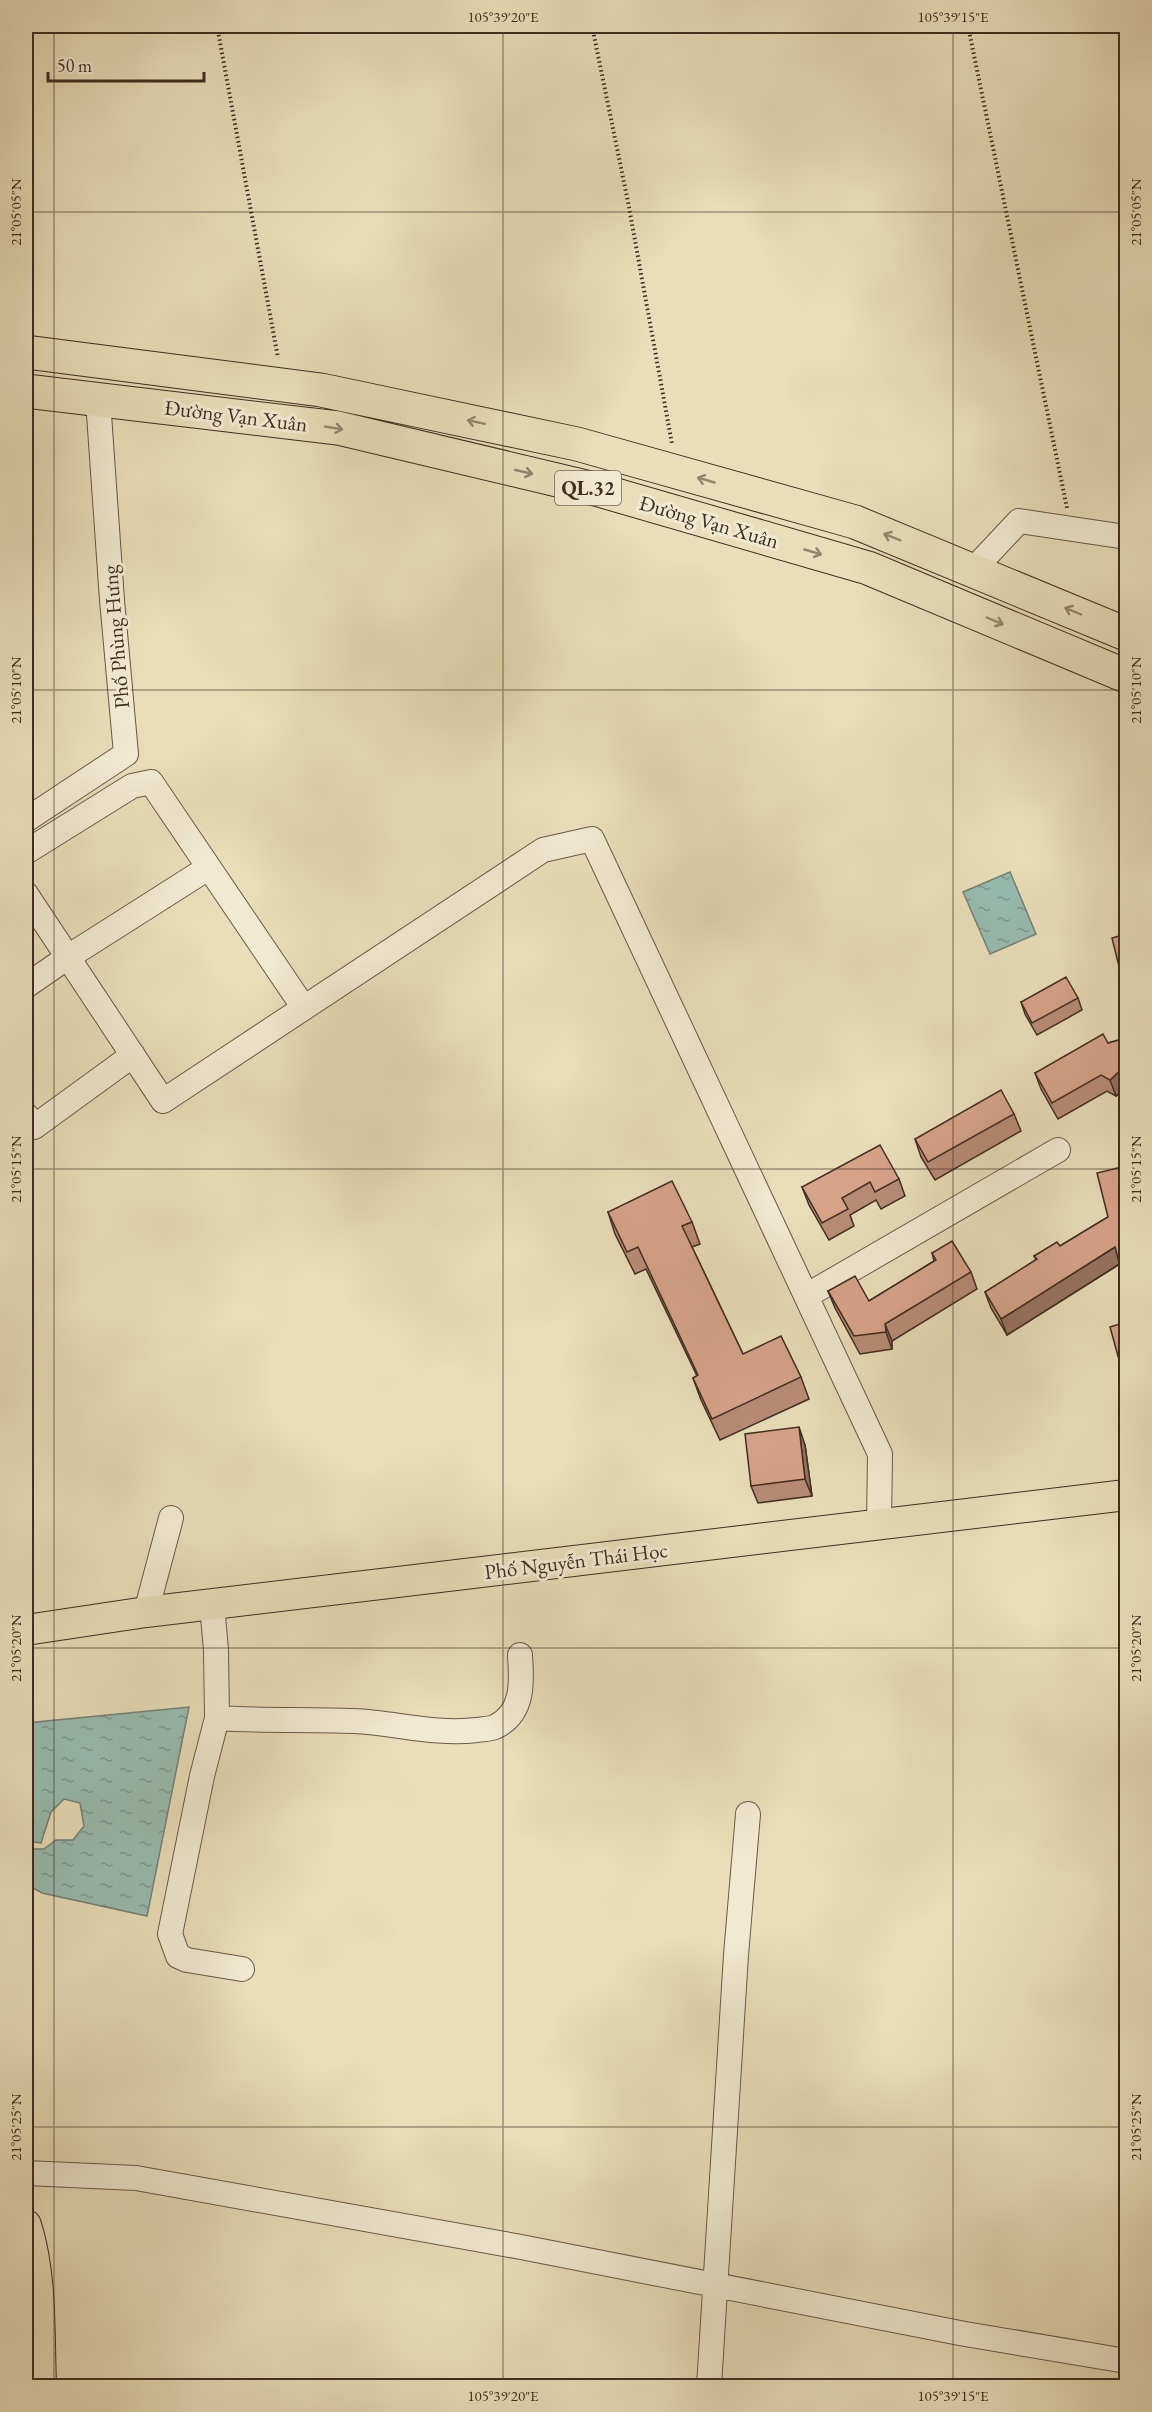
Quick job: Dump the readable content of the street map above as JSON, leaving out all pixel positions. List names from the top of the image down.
{
  "streets": {
    "highway": ["Đường Vạn Xuân", "QL.32"],
    "main road": ["Phố Nguyễn Thái Học"],
    "street": ["Phố Phùng Hưng"]
  },
  "crossings": [
    ["Đường Vạn Xuân", "Phố Phùng Hưng"]
  ],
  "scale_bar": "50 m",
  "coordinates": [
    "105°39'20\"E",
    "105°39'15\"E",
    "21°05'05\"N",
    "21°05'10\"N",
    "21°05'15\"N",
    "21°05'20\"N",
    "21°05'25\"N"
  ]
}
